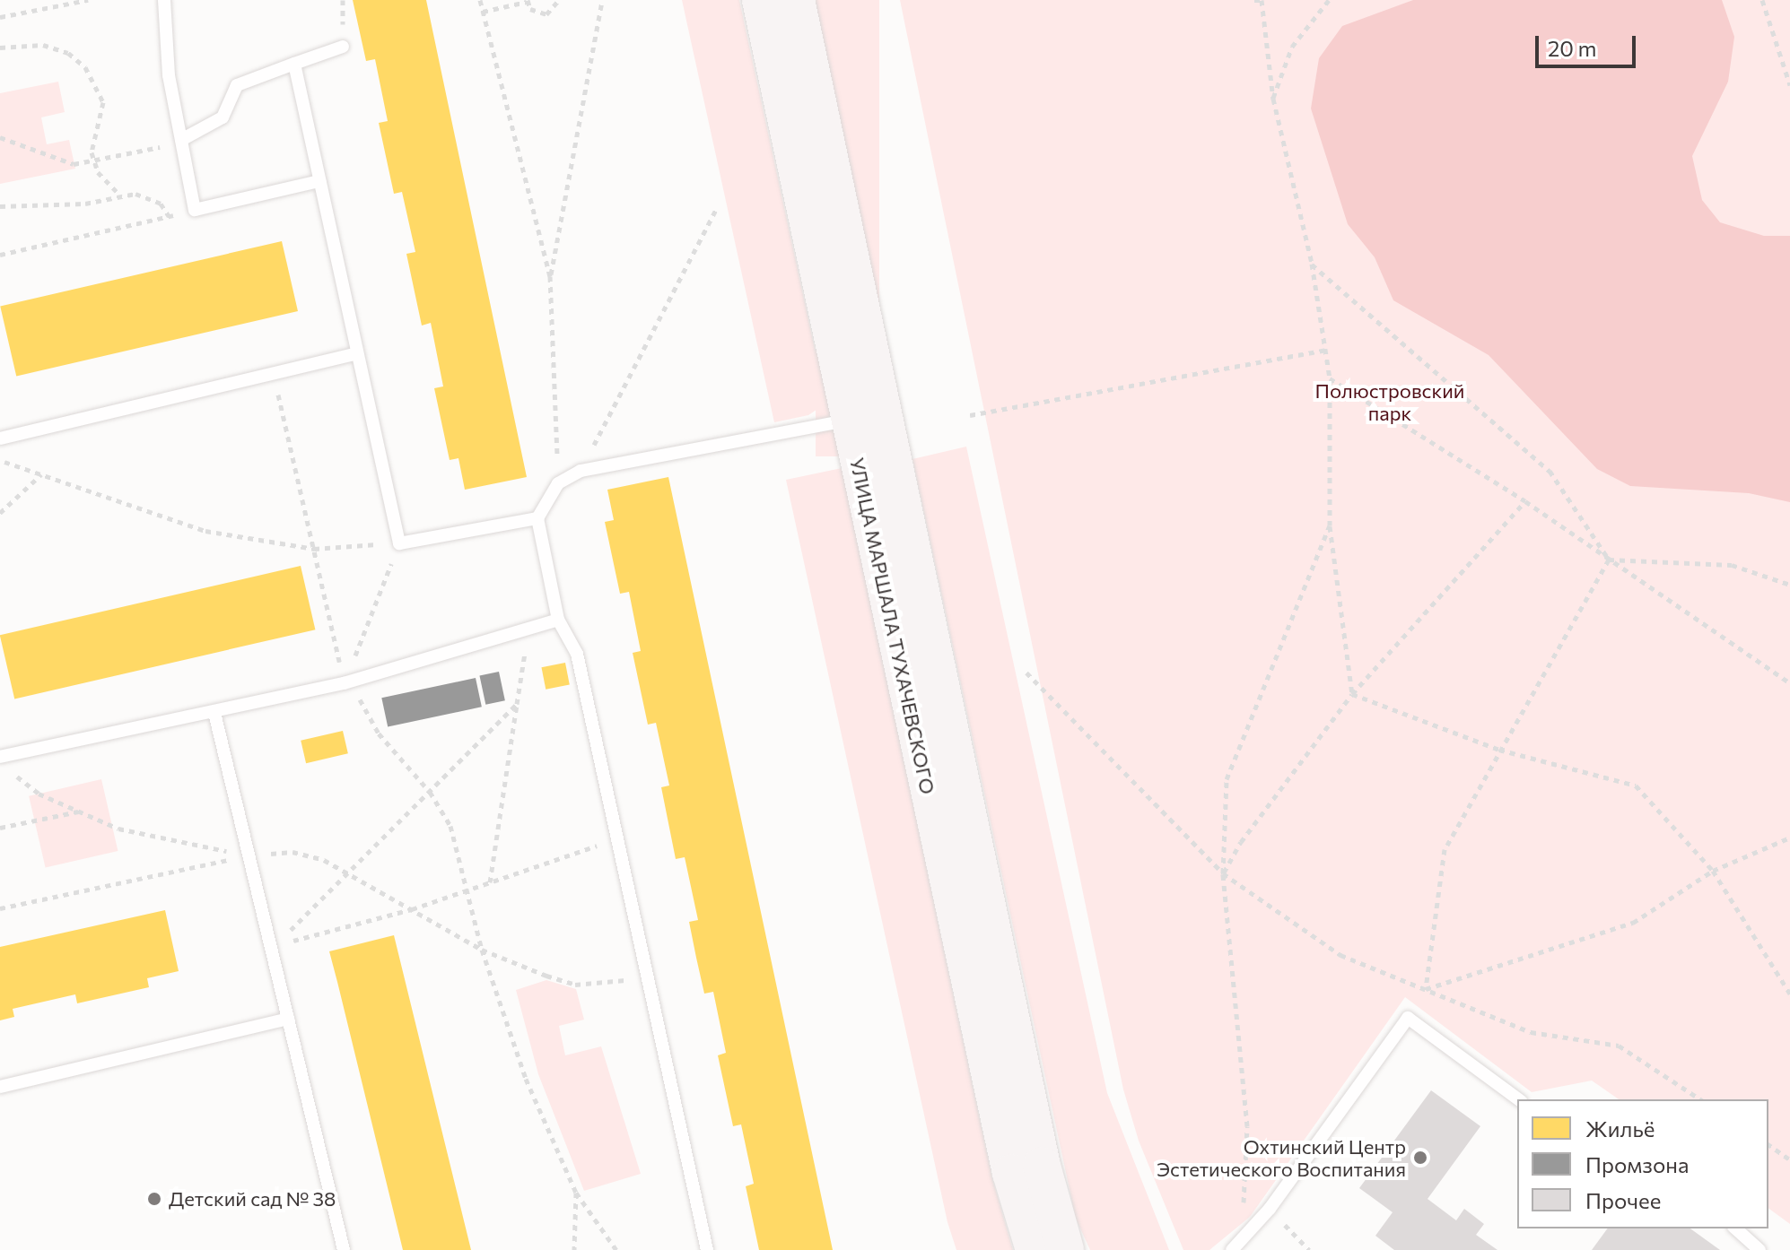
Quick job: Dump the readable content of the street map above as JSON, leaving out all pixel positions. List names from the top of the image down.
{
  "streets": {
    "street": ["УЛИЦА МАРШАЛА ТУХАЧЕВСКОГО"]
  },
  "parks": ["Полюстровский парк"],
  "places": ["Охтинский Центр Эстетического Воспитания", "Детский сад № 38"],
  "legend": ["Жильё", "Промзона", "Прочее"],
  "scale_bar": "20 m"
}
